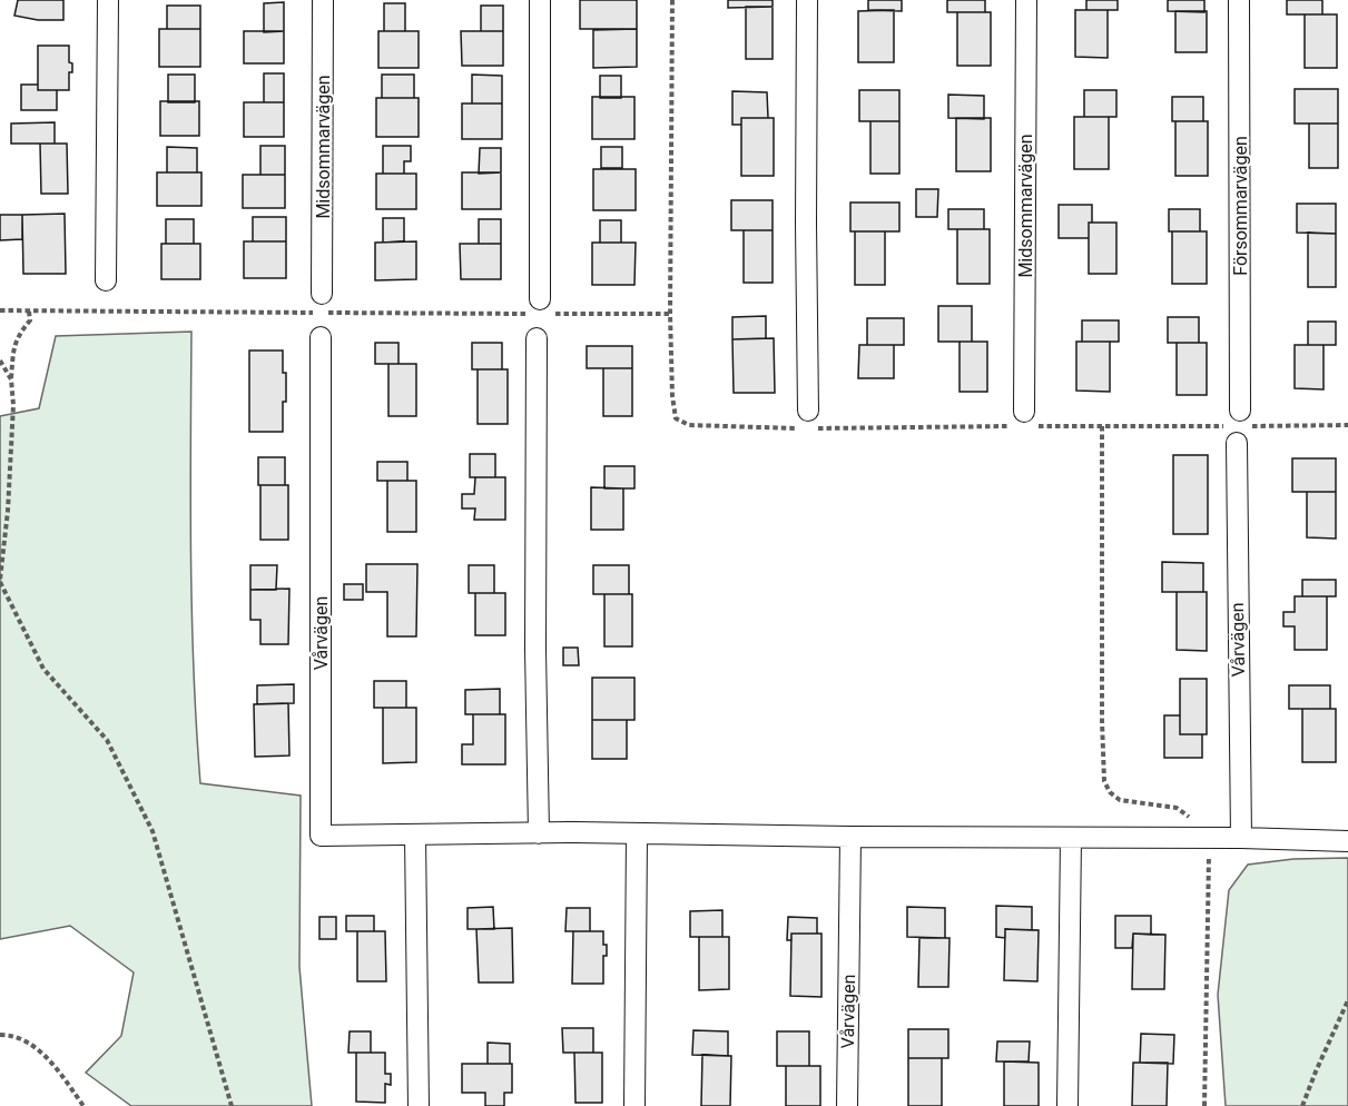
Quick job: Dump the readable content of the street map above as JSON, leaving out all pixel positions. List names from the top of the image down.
{
  "streets": {
    "street": ["Midsommarvägen", "Försommarvägen", "Vårvägen"]
  }
}
